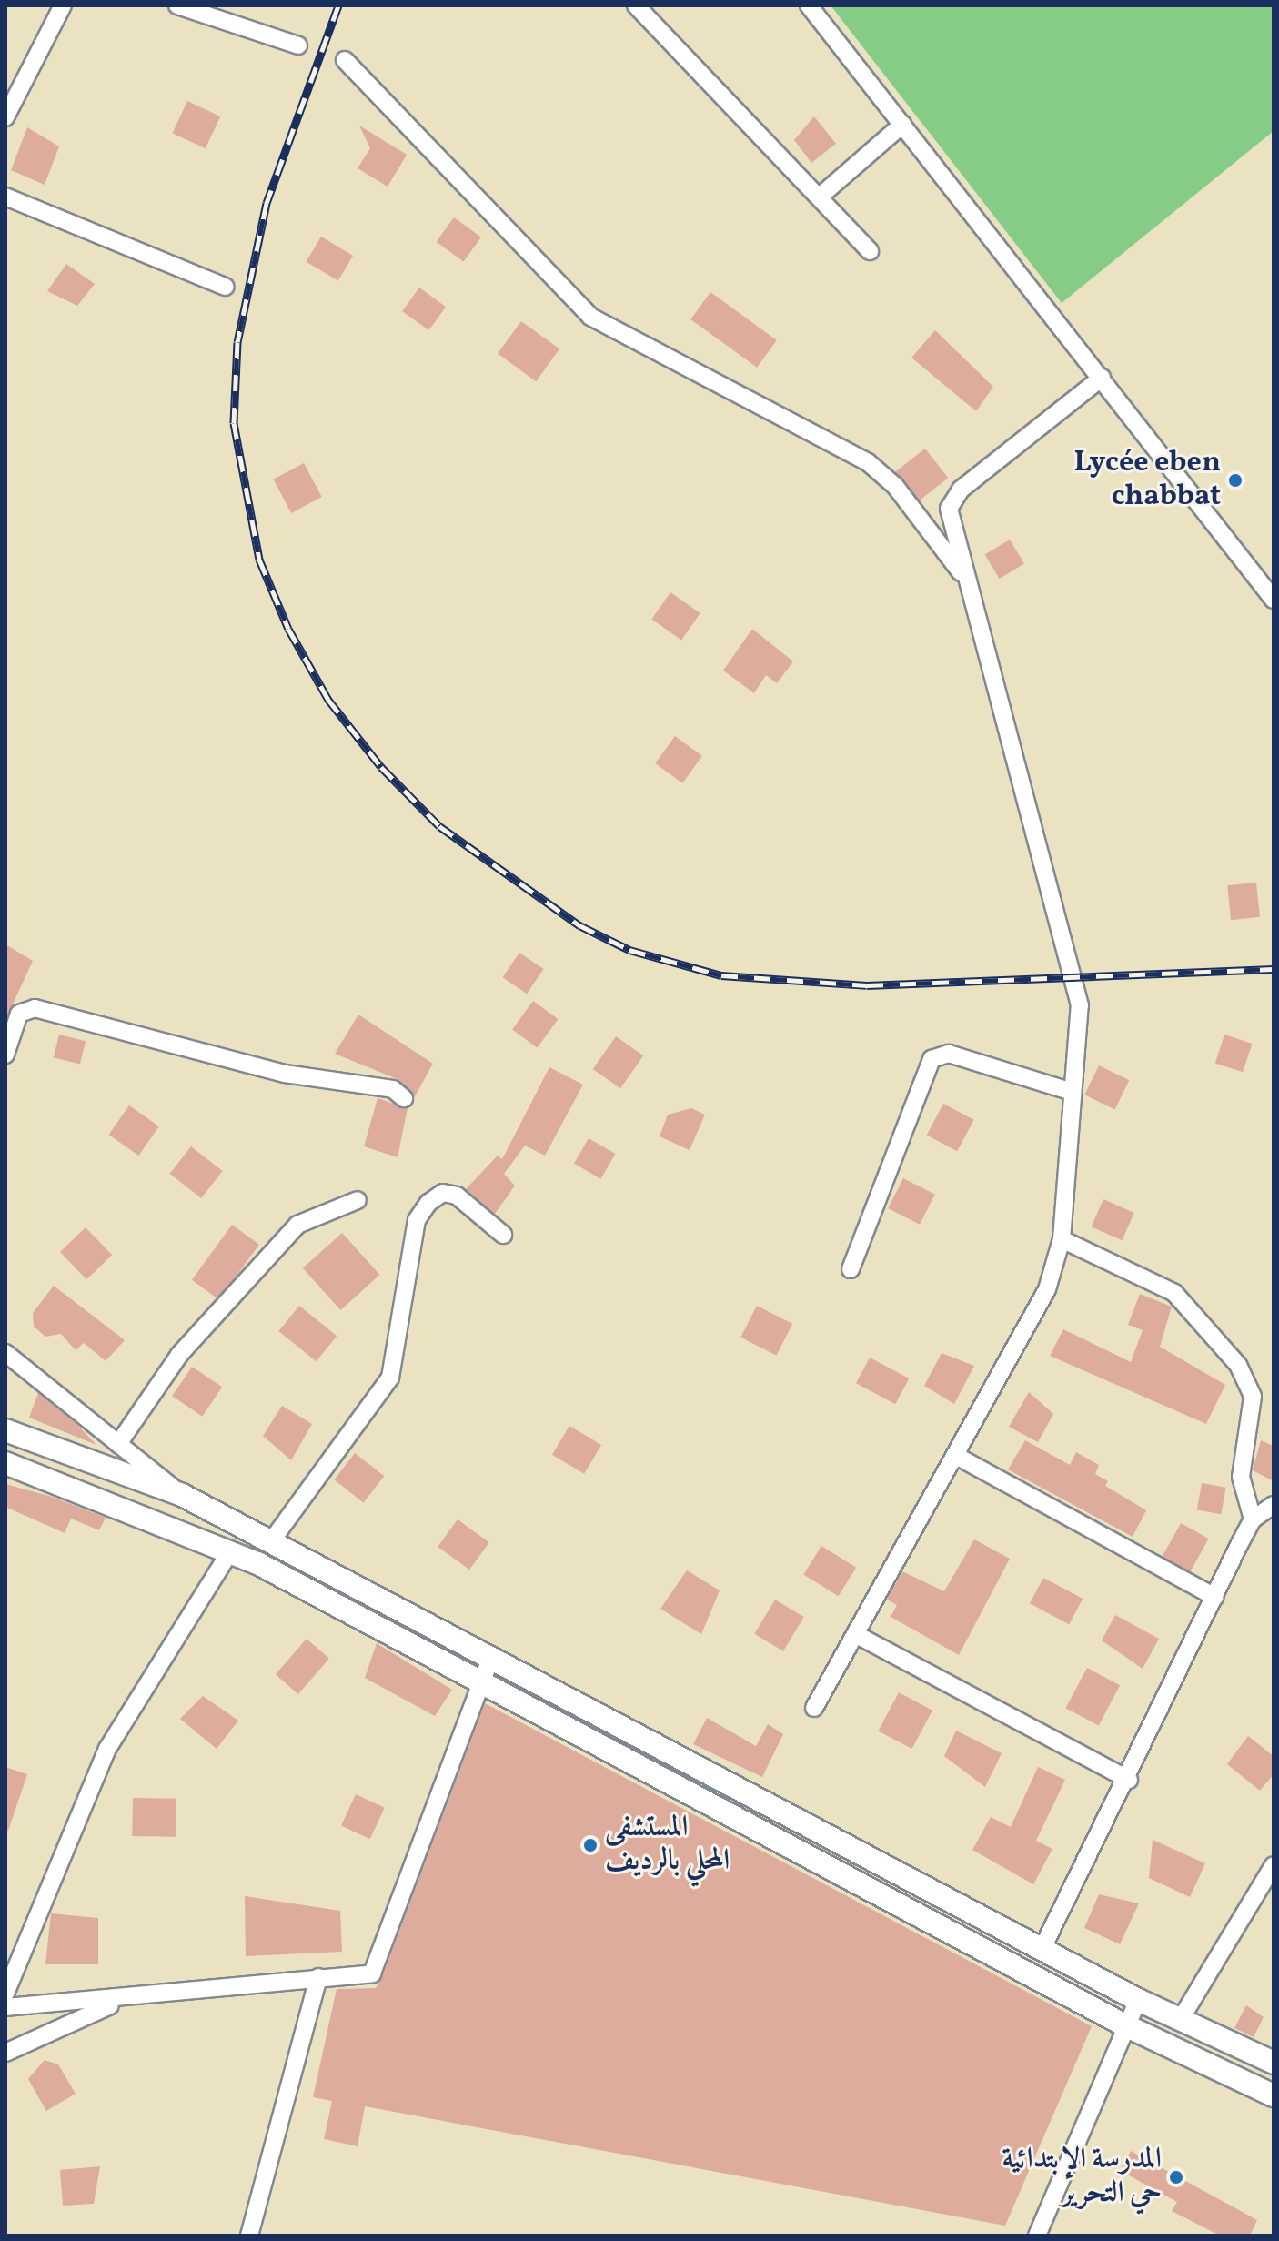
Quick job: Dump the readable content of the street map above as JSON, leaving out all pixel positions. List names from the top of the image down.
{
  "places": ["Lycée eben chabbat", "المستشفى المحلي بالرديف", "المدرسة الإبتدائية حي التحرير"]
}
